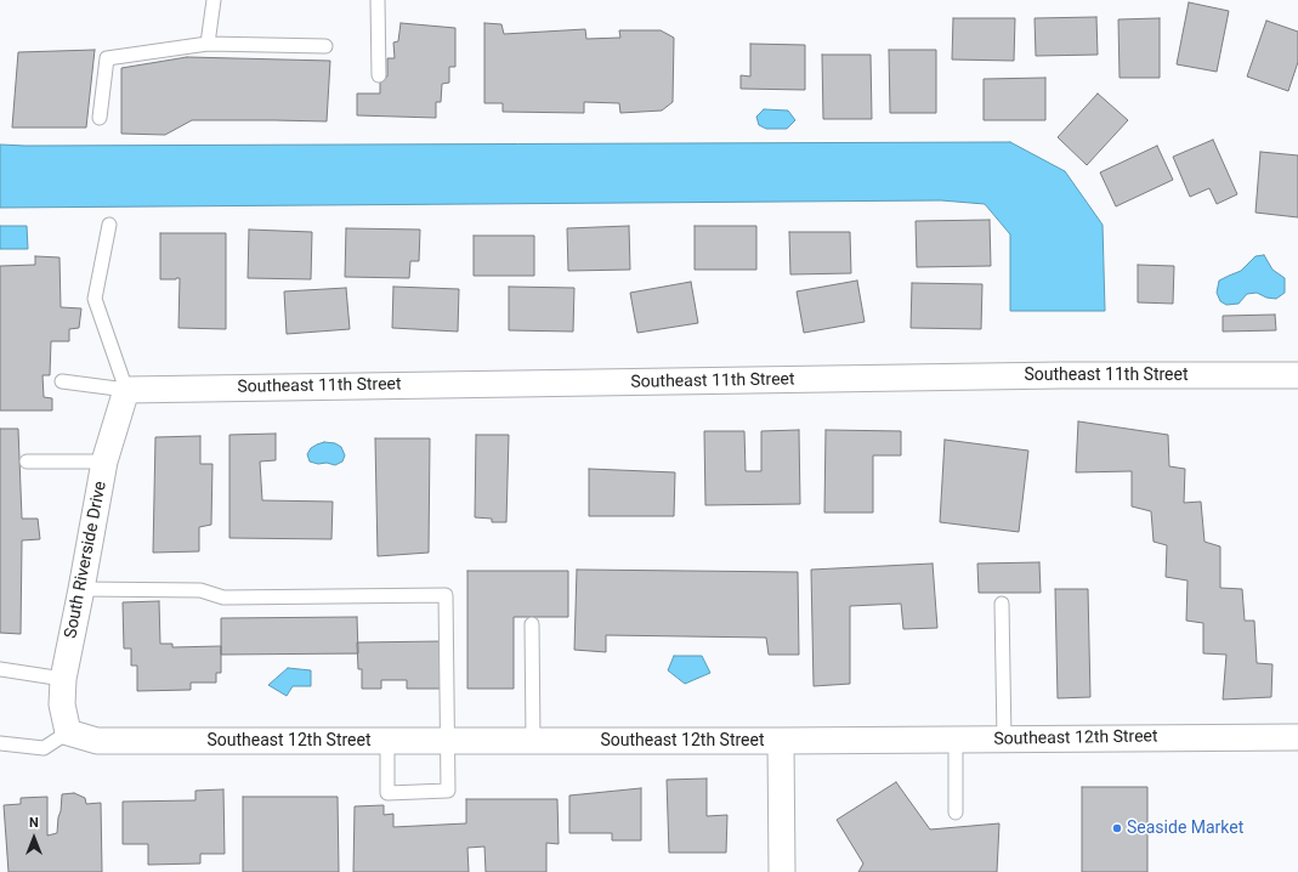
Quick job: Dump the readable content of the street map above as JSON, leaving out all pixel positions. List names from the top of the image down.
{
  "streets": {
    "street": ["Southeast 11th Street", "South Riverside Drive", "Southeast 12th Street"]
  },
  "crossings": [
    ["Southeast 11th Street", "South Riverside Drive"],
    ["South Riverside Drive", "Southeast 12th Street"]
  ],
  "places": ["Seaside Market"],
  "north": "top"
}
